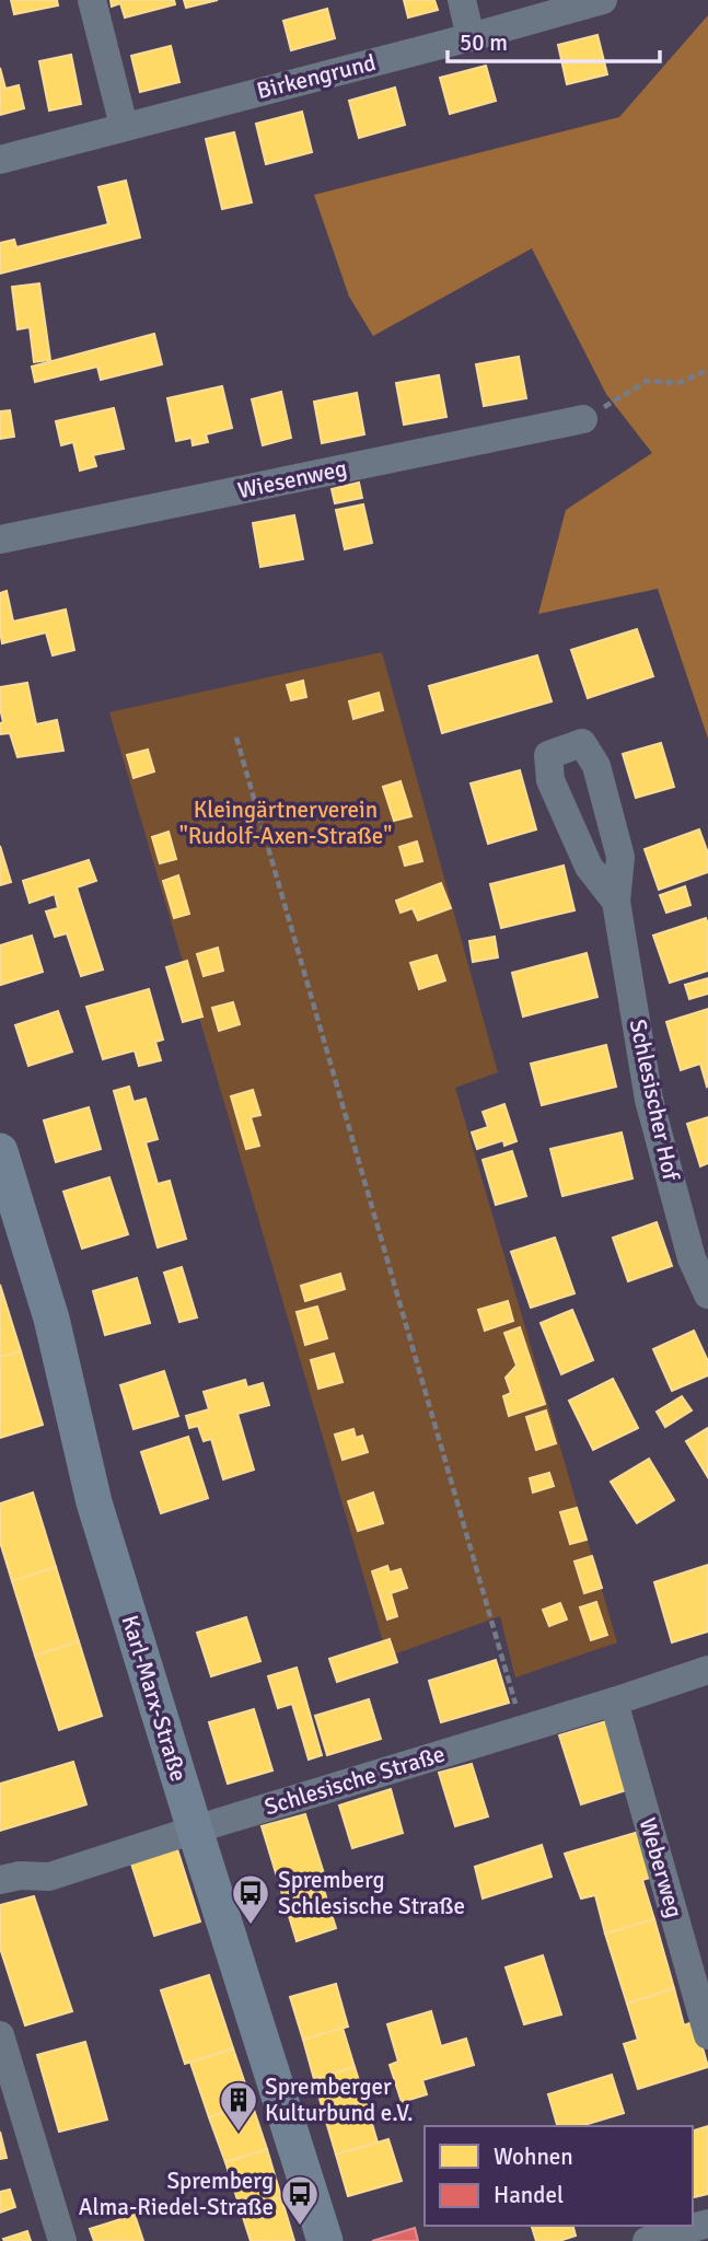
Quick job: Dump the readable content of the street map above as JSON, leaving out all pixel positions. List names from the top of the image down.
{
  "streets": {
    "main road": ["Karl-Marx-Straße"],
    "street": [
      "Birkengrund",
      "Wiesenweg",
      "Schlesischer Hof",
      "Schlesische Straße",
      "Weberweg"
    ]
  },
  "crossings": [
    ["Karl-Marx-Straße", "Schlesische Straße"],
    ["Schlesische Straße", "Weberweg"]
  ],
  "parks": ["Kleingärtnerverein \"Rudolf-Axen-Straße\""],
  "places": {
    "bus stop": ["Spremberg Schlesische Straße", "Spremberg Alma-Riedel-Straße"],
    "building": ["Spremberger Kulturbund e.V."]
  },
  "legend": ["Wohnen", "Handel"],
  "scale_bar": "50 m"
}
